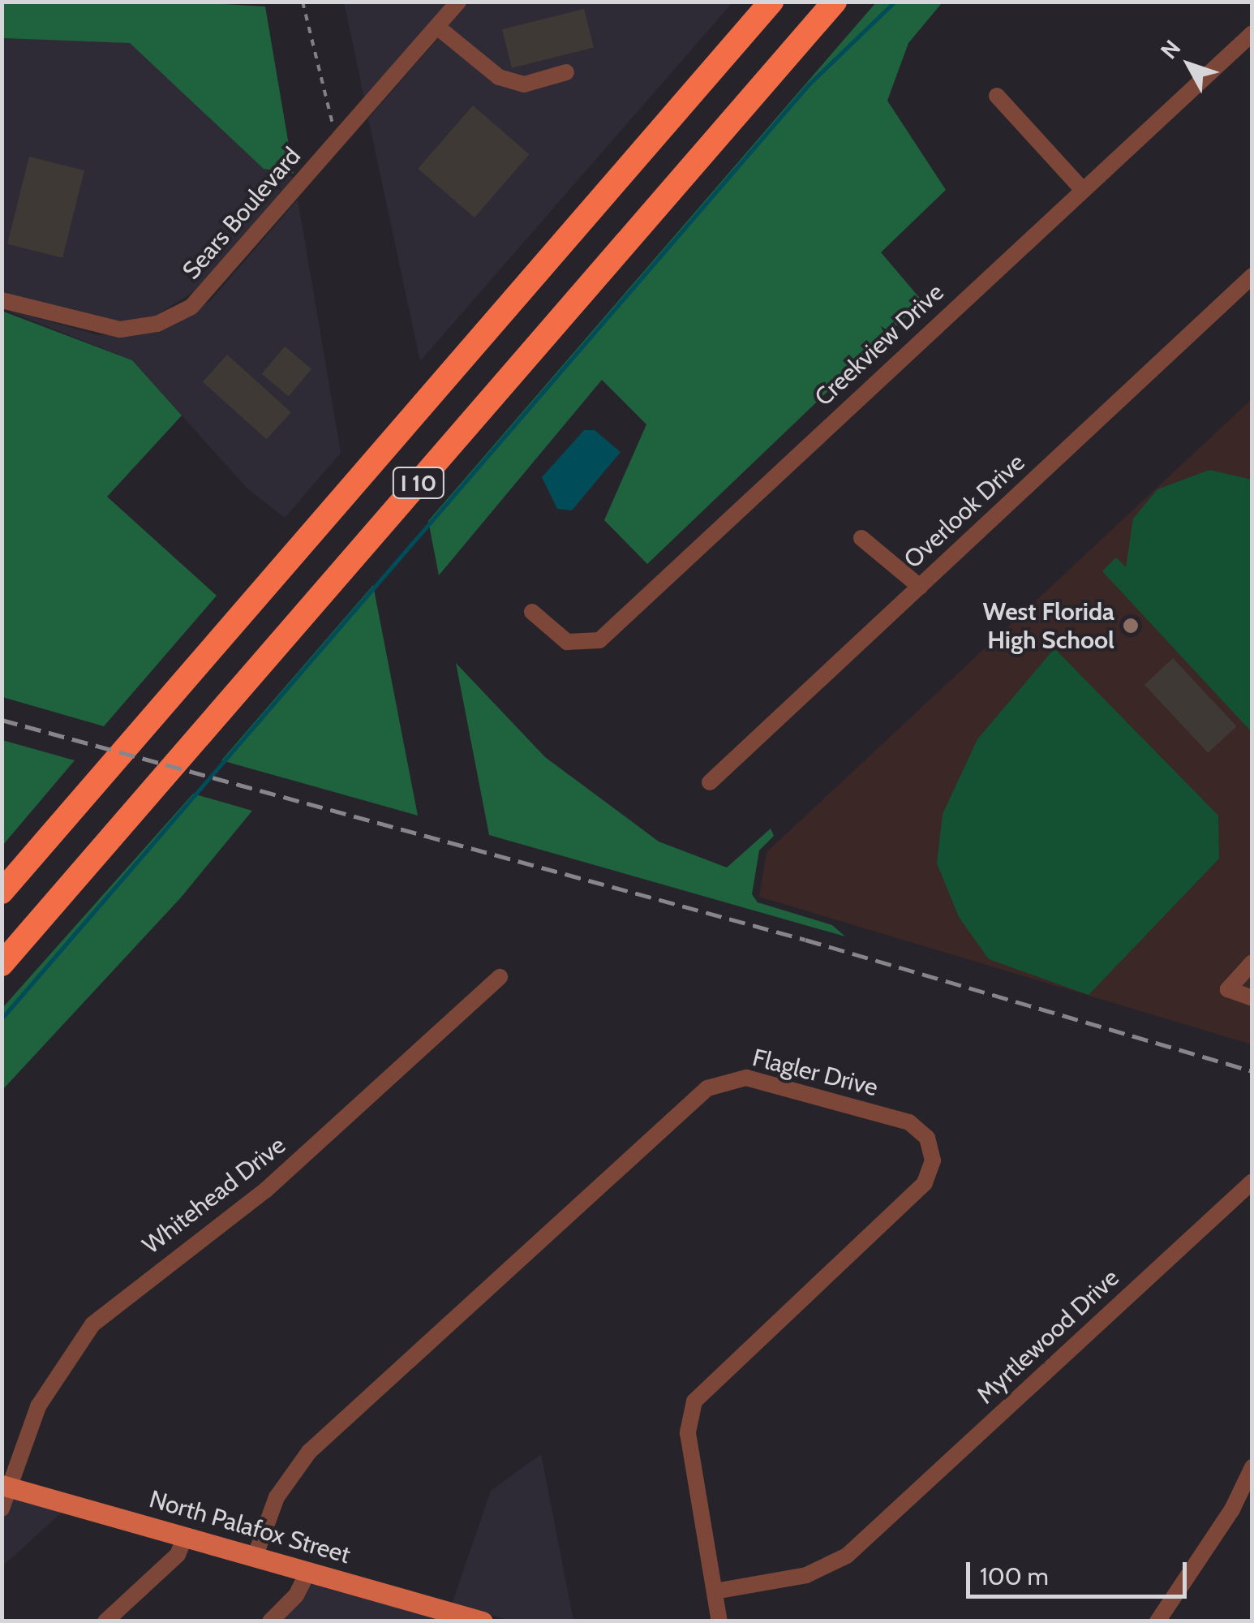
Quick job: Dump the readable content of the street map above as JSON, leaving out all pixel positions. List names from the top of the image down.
{
  "streets": {
    "highway": ["I 10"],
    "main road": ["North Palafox Street"],
    "street": [
      "Sears Boulevard",
      "Creekview Drive",
      "Overlook Drive",
      "Flagler Drive",
      "Whitehead Drive",
      "Myrtlewood Drive"
    ]
  },
  "crossings": [
    ["Flagler Drive", "Myrtlewood Drive"],
    ["Flagler Drive", "North Palafox Street"],
    ["Whitehead Drive", "North Palafox Street"]
  ],
  "places": ["West Florida High School"],
  "scale_bar": "100 m",
  "north": "top left"
}
